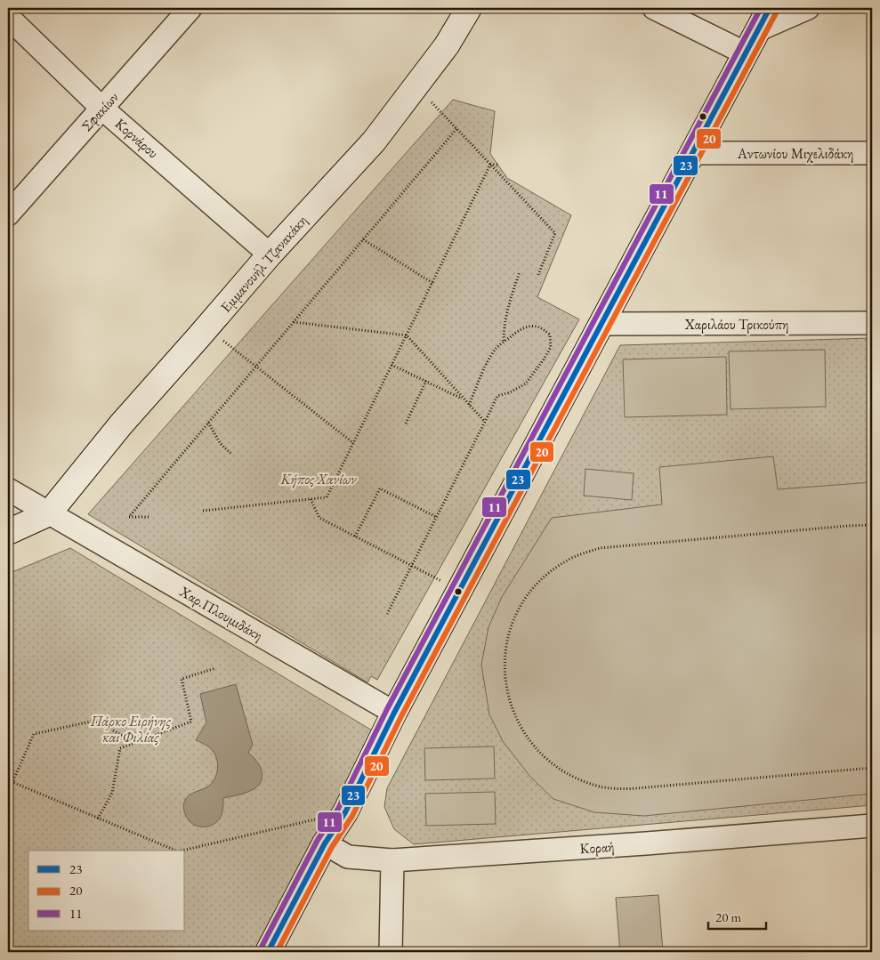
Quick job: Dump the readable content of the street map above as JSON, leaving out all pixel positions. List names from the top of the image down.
{
  "streets": {
    "main road": ["Εμμανουήλ Τζανακάκη"],
    "street": [
      "Σφακίων",
      "Κορνάρου",
      "Αντωνίου Μιχελιδάκη",
      "Χαριλάου Τρικούπη",
      "Χαρ.Πλουμιδάκη",
      "Κοραή"
    ]
  },
  "crossings": [
    ["Σφακίων", "Κορνάρου"],
    ["Κορνάρου", "Εμμανουήλ Τζανακάκη"],
    ["Εμμανουήλ Τζανακάκη", "Χαρ.Πλουμιδάκη"]
  ],
  "parks": ["Κήπος Χανίων", "Πάρκο Ειρήνης και Φιλίας"],
  "lines": ["transit line 23", "transit line 11", "transit line 20"],
  "legend": ["23", "20", "11"],
  "scale_bar": "20 m"
}
